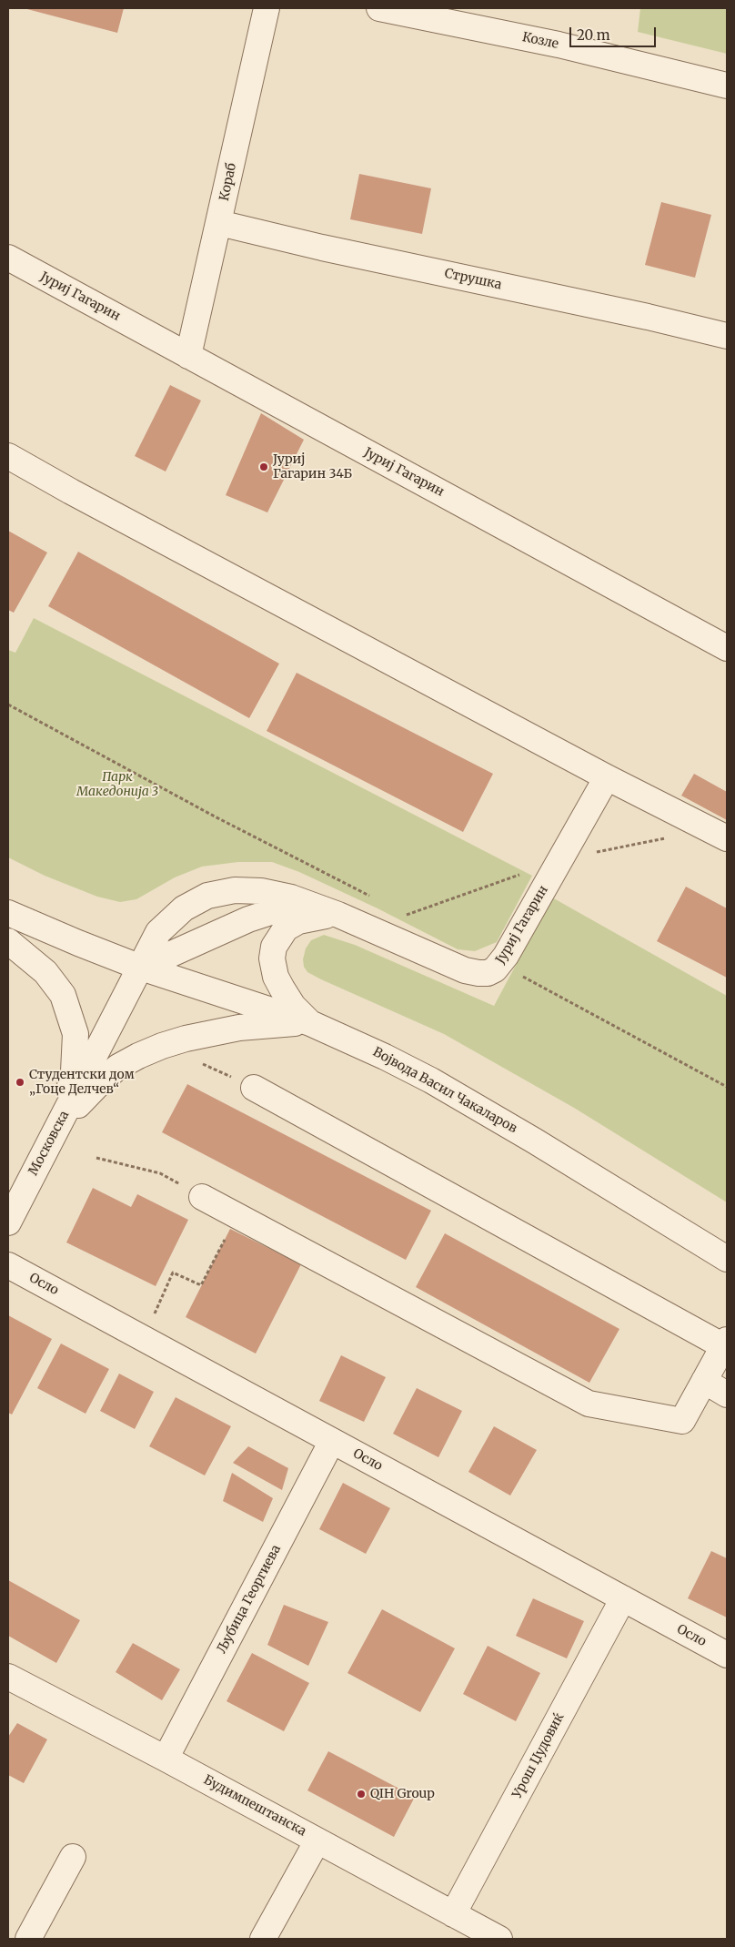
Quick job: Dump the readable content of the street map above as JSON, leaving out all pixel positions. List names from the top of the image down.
{
  "streets": {
    "street": [
      "Козле",
      "Кораб",
      "Струшка",
      "Јуриј Гагарин",
      "Војвода Васил Чакаларов",
      "Московска",
      "Осло",
      "Љубица Георгиева",
      "Урош Џудовиќ",
      "Будимпештанска"
    ]
  },
  "crossings": [
    ["Кораб", "Струшка"],
    ["Кораб", "Јуриј Гагарин"],
    ["Јуриј Гагарин", "Војвода Васил Чакаларов"],
    ["Јуриј Гагарин", "Московска"],
    ["Војвода Васил Чакаларов", "Московска"],
    ["Осло", "Љубица Георгиева"],
    ["Осло", "Урош Џудовиќ"],
    ["Љубица Георгиева", "Будимпештанска"],
    ["Урош Џудовиќ", "Будимпештанска"]
  ],
  "parks": ["Парк Македонија 3"],
  "places": ["Јуриј Гагарин 34Б", "Студентски дом „Гоце Делчев“", "QIH Group"],
  "scale_bar": "20 m"
}
